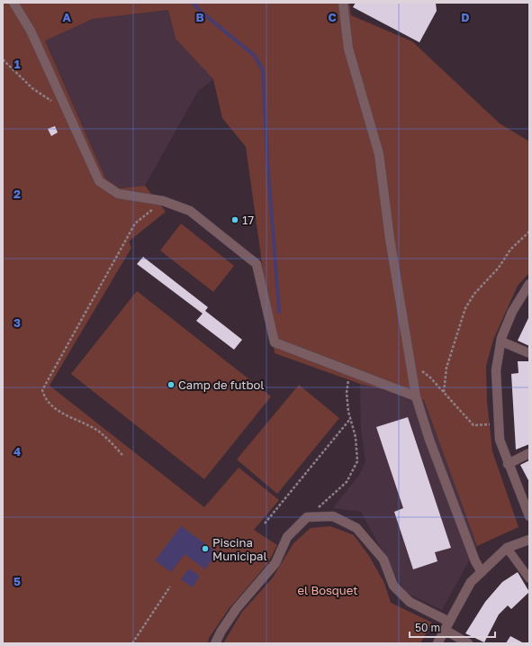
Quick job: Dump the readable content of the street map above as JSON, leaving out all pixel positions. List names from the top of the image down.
{
  "parks": ["el Bosquet"],
  "places": ["17", "Camp de futbol", "Piscina Municipal"],
  "scale_bar": "50 m",
  "grid": {
    "columns": [
      "A",
      "B",
      "C",
      "D"
    ],
    "rows": [
      "1",
      "2",
      "3",
      "4",
      "5"
    ]
  }
}
